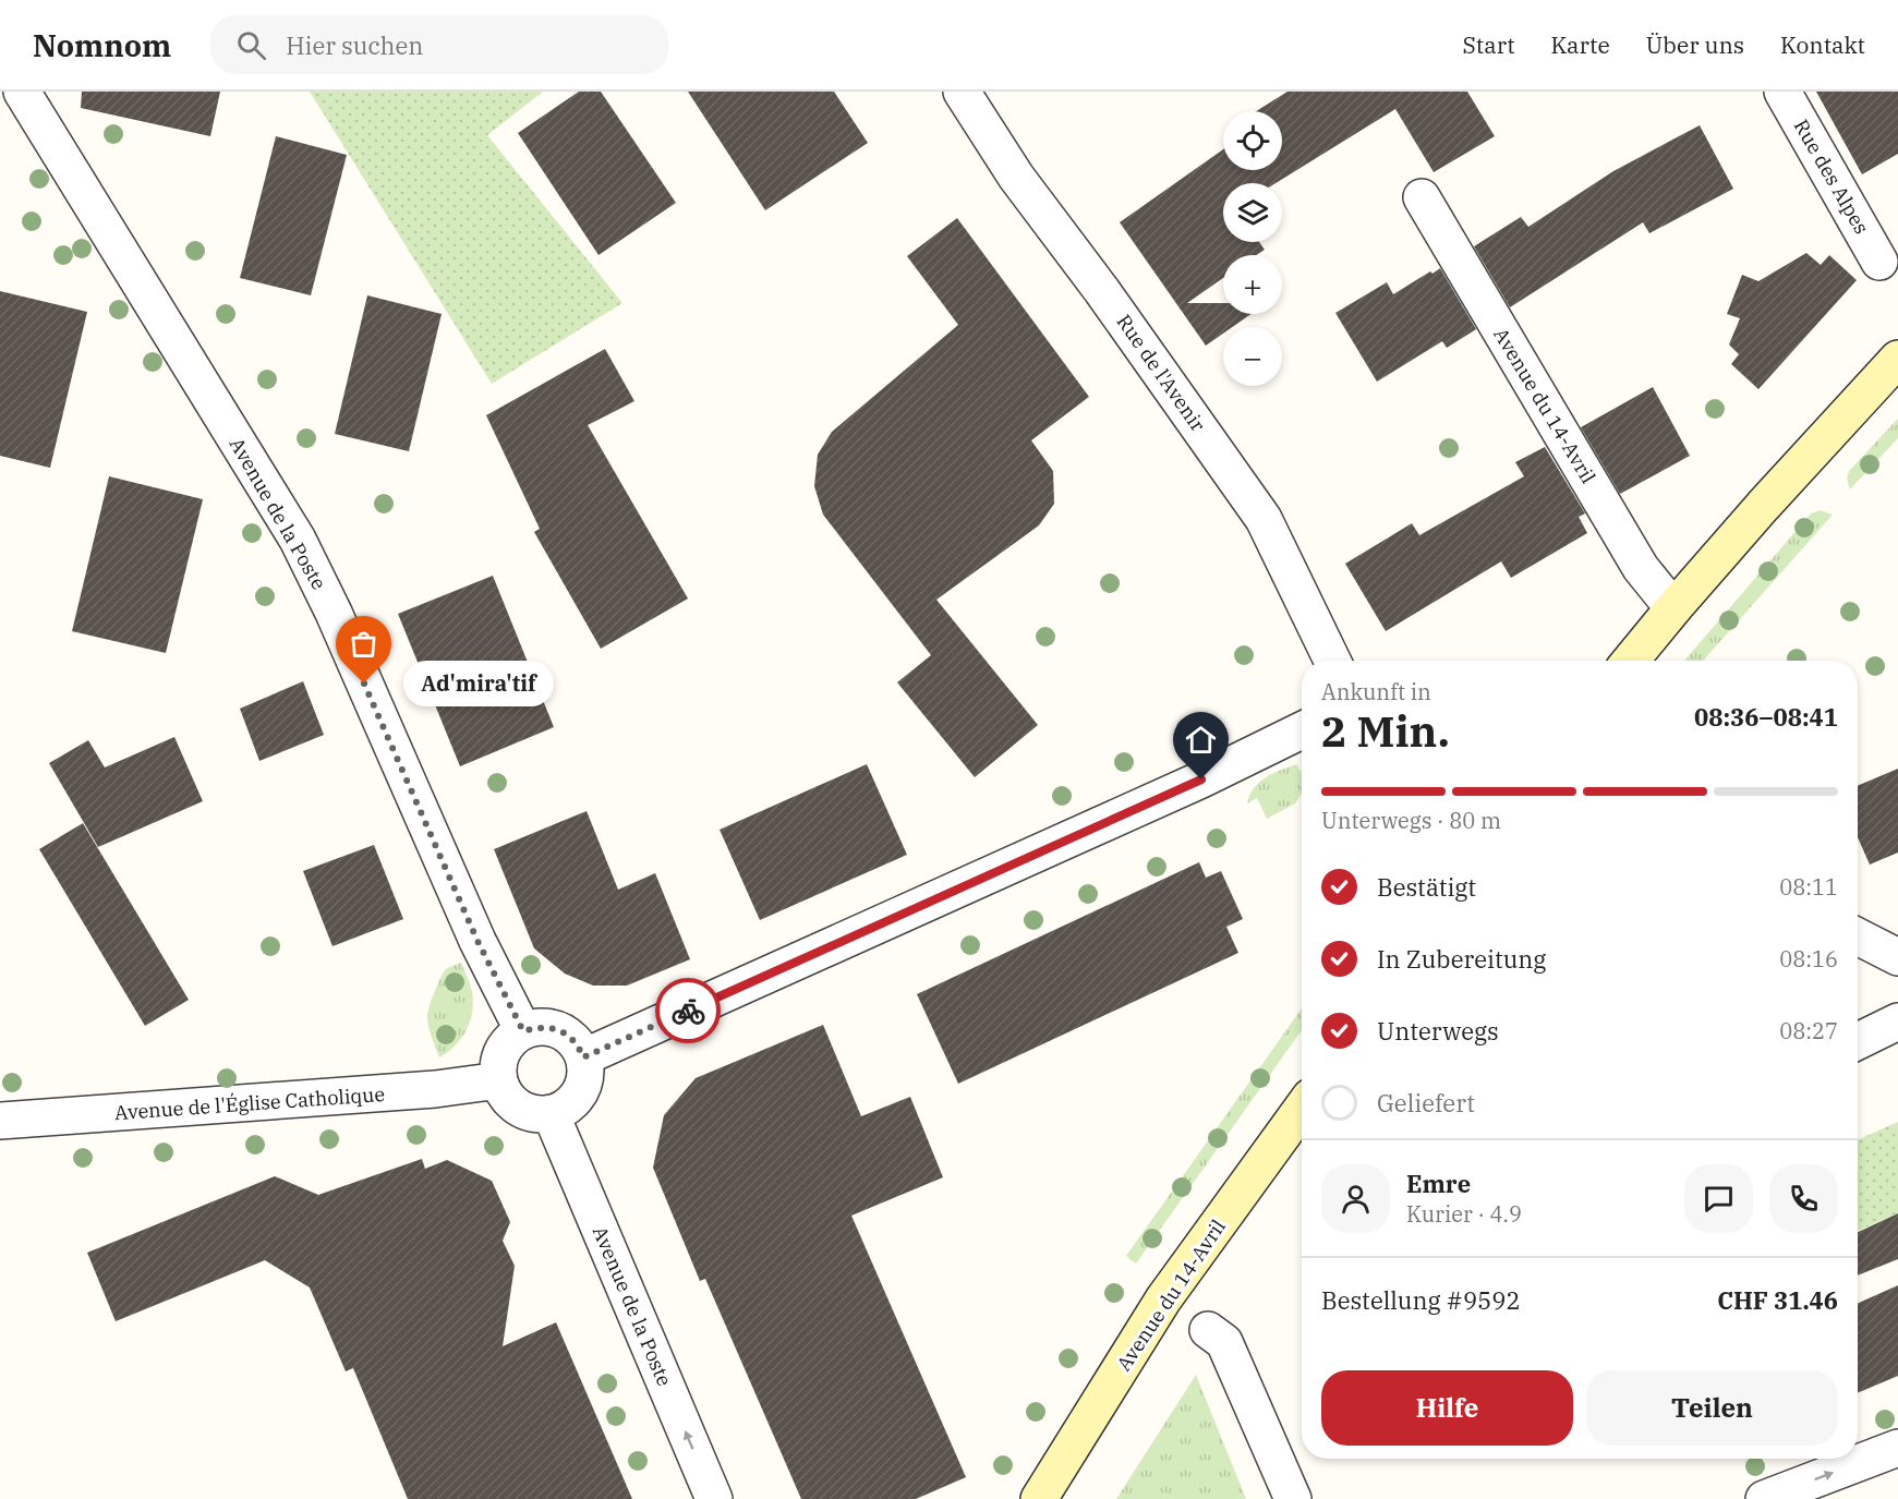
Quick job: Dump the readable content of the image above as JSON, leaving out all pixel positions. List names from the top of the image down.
{
  "streets": {
    "main road": ["Avenue du 14-Avril"],
    "street": [
      "Rue des Alpes",
      "Rue de l'Avenir",
      "Avenue de la Poste",
      "Avenue de l'Église Catholique"
    ]
  },
  "crossings": [
    ["Avenue de la Poste", "Avenue de l'Église Catholique"]
  ],
  "places": ["Ad'mira'tif"],
  "page": {
    "header": "Nomnom",
    "search": "Hier suchen",
    "nav": [
      "Start",
      "Karte",
      "Über uns",
      "Kontakt"
    ],
    "map_buttons": ["+", "−"],
    "bubble": "Ad'mira'tif",
    "heading": ["2 Min.", "Ankunft in", "08:36–08:41"],
    "panel": [
      "Emre",
      "Kurier · 4.9",
      "Bestellung #9592",
      "CHF 31.46"
    ],
    "bar": "Unterwegs · 80 m",
    "list": [
      ["Bestätigt", "08:11"],
      ["In Zubereitung", "08:16"],
      ["Unterwegs", "08:27"],
      "Geliefert"
    ],
    "buttons": ["Hilfe", "Teilen"]
  }
}
